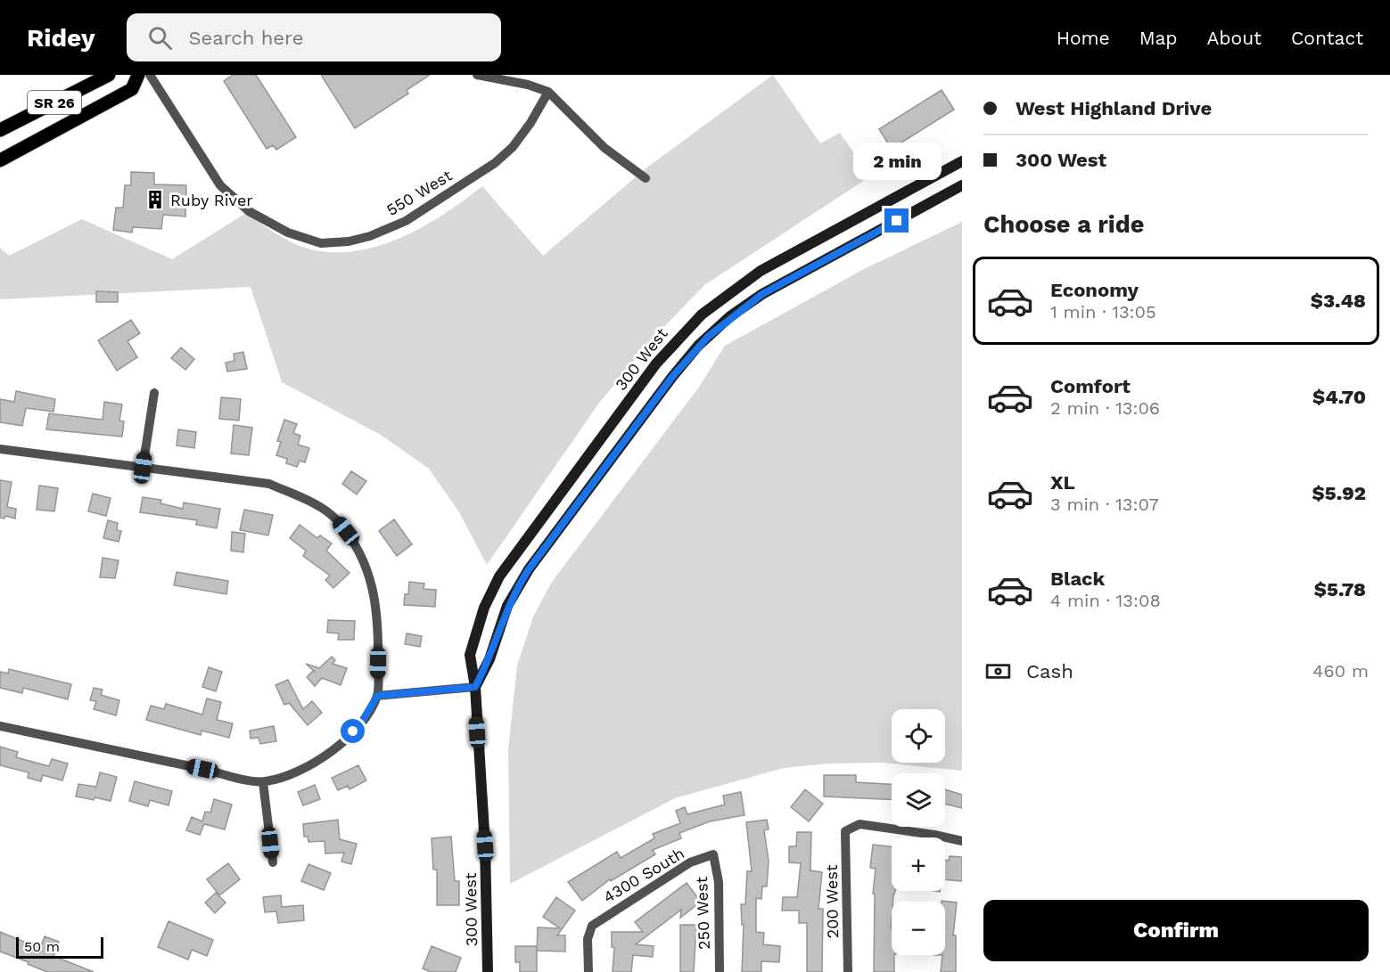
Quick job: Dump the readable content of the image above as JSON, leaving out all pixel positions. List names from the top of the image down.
{
  "streets": {
    "main road": ["SR 26", "300 West"],
    "street": [
      "550 West",
      "4300 South",
      "200 West",
      "250 West"
    ]
  },
  "crossings": [
    ["4300 South", "250 West"]
  ],
  "places": {
    "building": ["Ruby River"]
  },
  "scale_bar": "50 m",
  "page": {
    "header": "Ridey",
    "search": "Search here",
    "nav": [
      "Home",
      "Map",
      "About",
      "Contact"
    ],
    "banner": ["West Highland Drive", "300 West"],
    "bubble": "2 min",
    "heading": "Choose a ride",
    "list": [
      {
        "name": "Economy",
        "note": "1 min · 13:05",
        "value": "$3.48"
      },
      {
        "name": "Comfort",
        "note": "2 min · 13:06",
        "value": "$4.70"
      },
      {
        "name": "XL",
        "note": "3 min · 13:07",
        "value": "$5.92"
      },
      {
        "name": "Black",
        "note": "4 min · 13:08",
        "value": "$5.78"
      }
    ],
    "pay": ["Cash", "460 m"],
    "map_buttons": ["+", "−"],
    "buttons": "Confirm",
    "scale": "50 m"
  }
}
